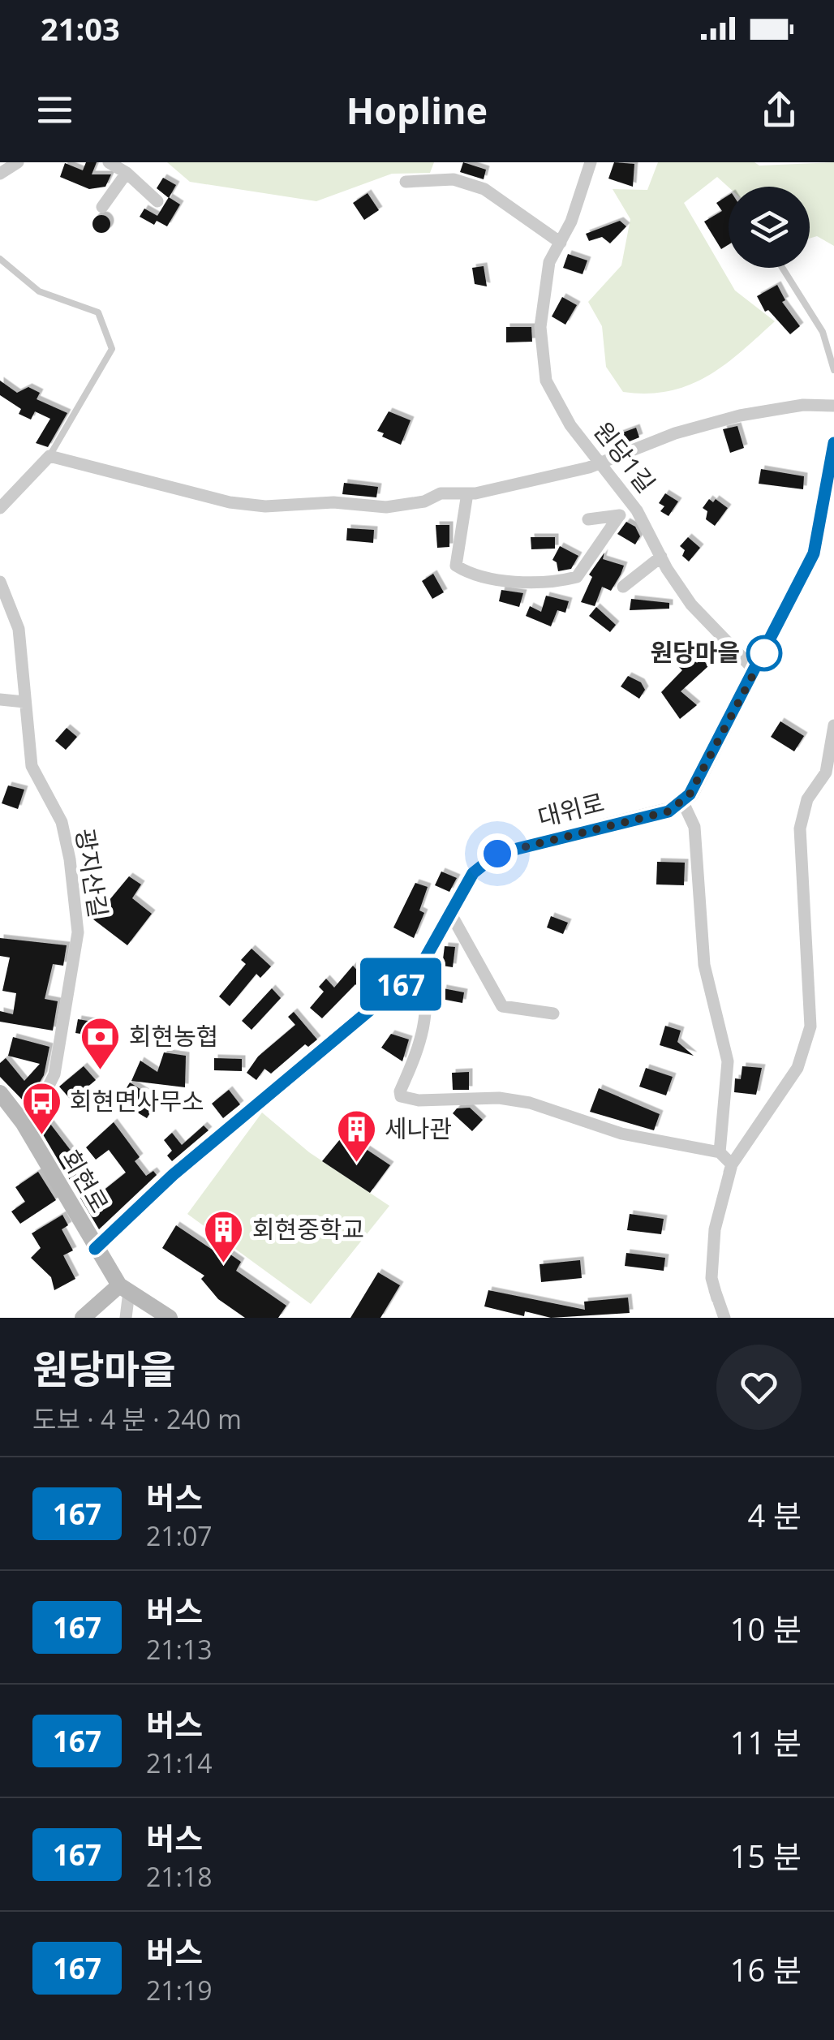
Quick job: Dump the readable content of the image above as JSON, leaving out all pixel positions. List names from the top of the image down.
{
  "streets": {
    "street": [
      "원당1길",
      "대위로",
      "광지산길",
      "회현로"
    ]
  },
  "crossings": [
    ["대위로", "회현로"],
    ["광지산길", "회현로"]
  ],
  "places": {
    "other": ["원당마을"],
    "bank": ["회현농협"],
    "bus stop": ["회현면사무소"],
    "building": ["세나관", "회현중학교"]
  },
  "lines": ["bus line 167"],
  "page": {
    "status": "21:03",
    "header": "Hopline",
    "on_map": "167",
    "heading": ["원당마을", "도보 · 4 분 · 240 m"],
    "list": [
      {
        "mark": "167",
        "name": "버스",
        "note": "21:07",
        "value": "4 분"
      },
      {
        "mark": "167",
        "name": "버스",
        "note": "21:13",
        "value": "10 분"
      },
      {
        "mark": "167",
        "name": "버스",
        "note": "21:14",
        "value": "11 분"
      },
      {
        "mark": "167",
        "name": "버스",
        "note": "21:18",
        "value": "15 분"
      },
      {
        "mark": "167",
        "name": "버스",
        "note": "21:19",
        "value": "16 분"
      }
    ]
  }
}
